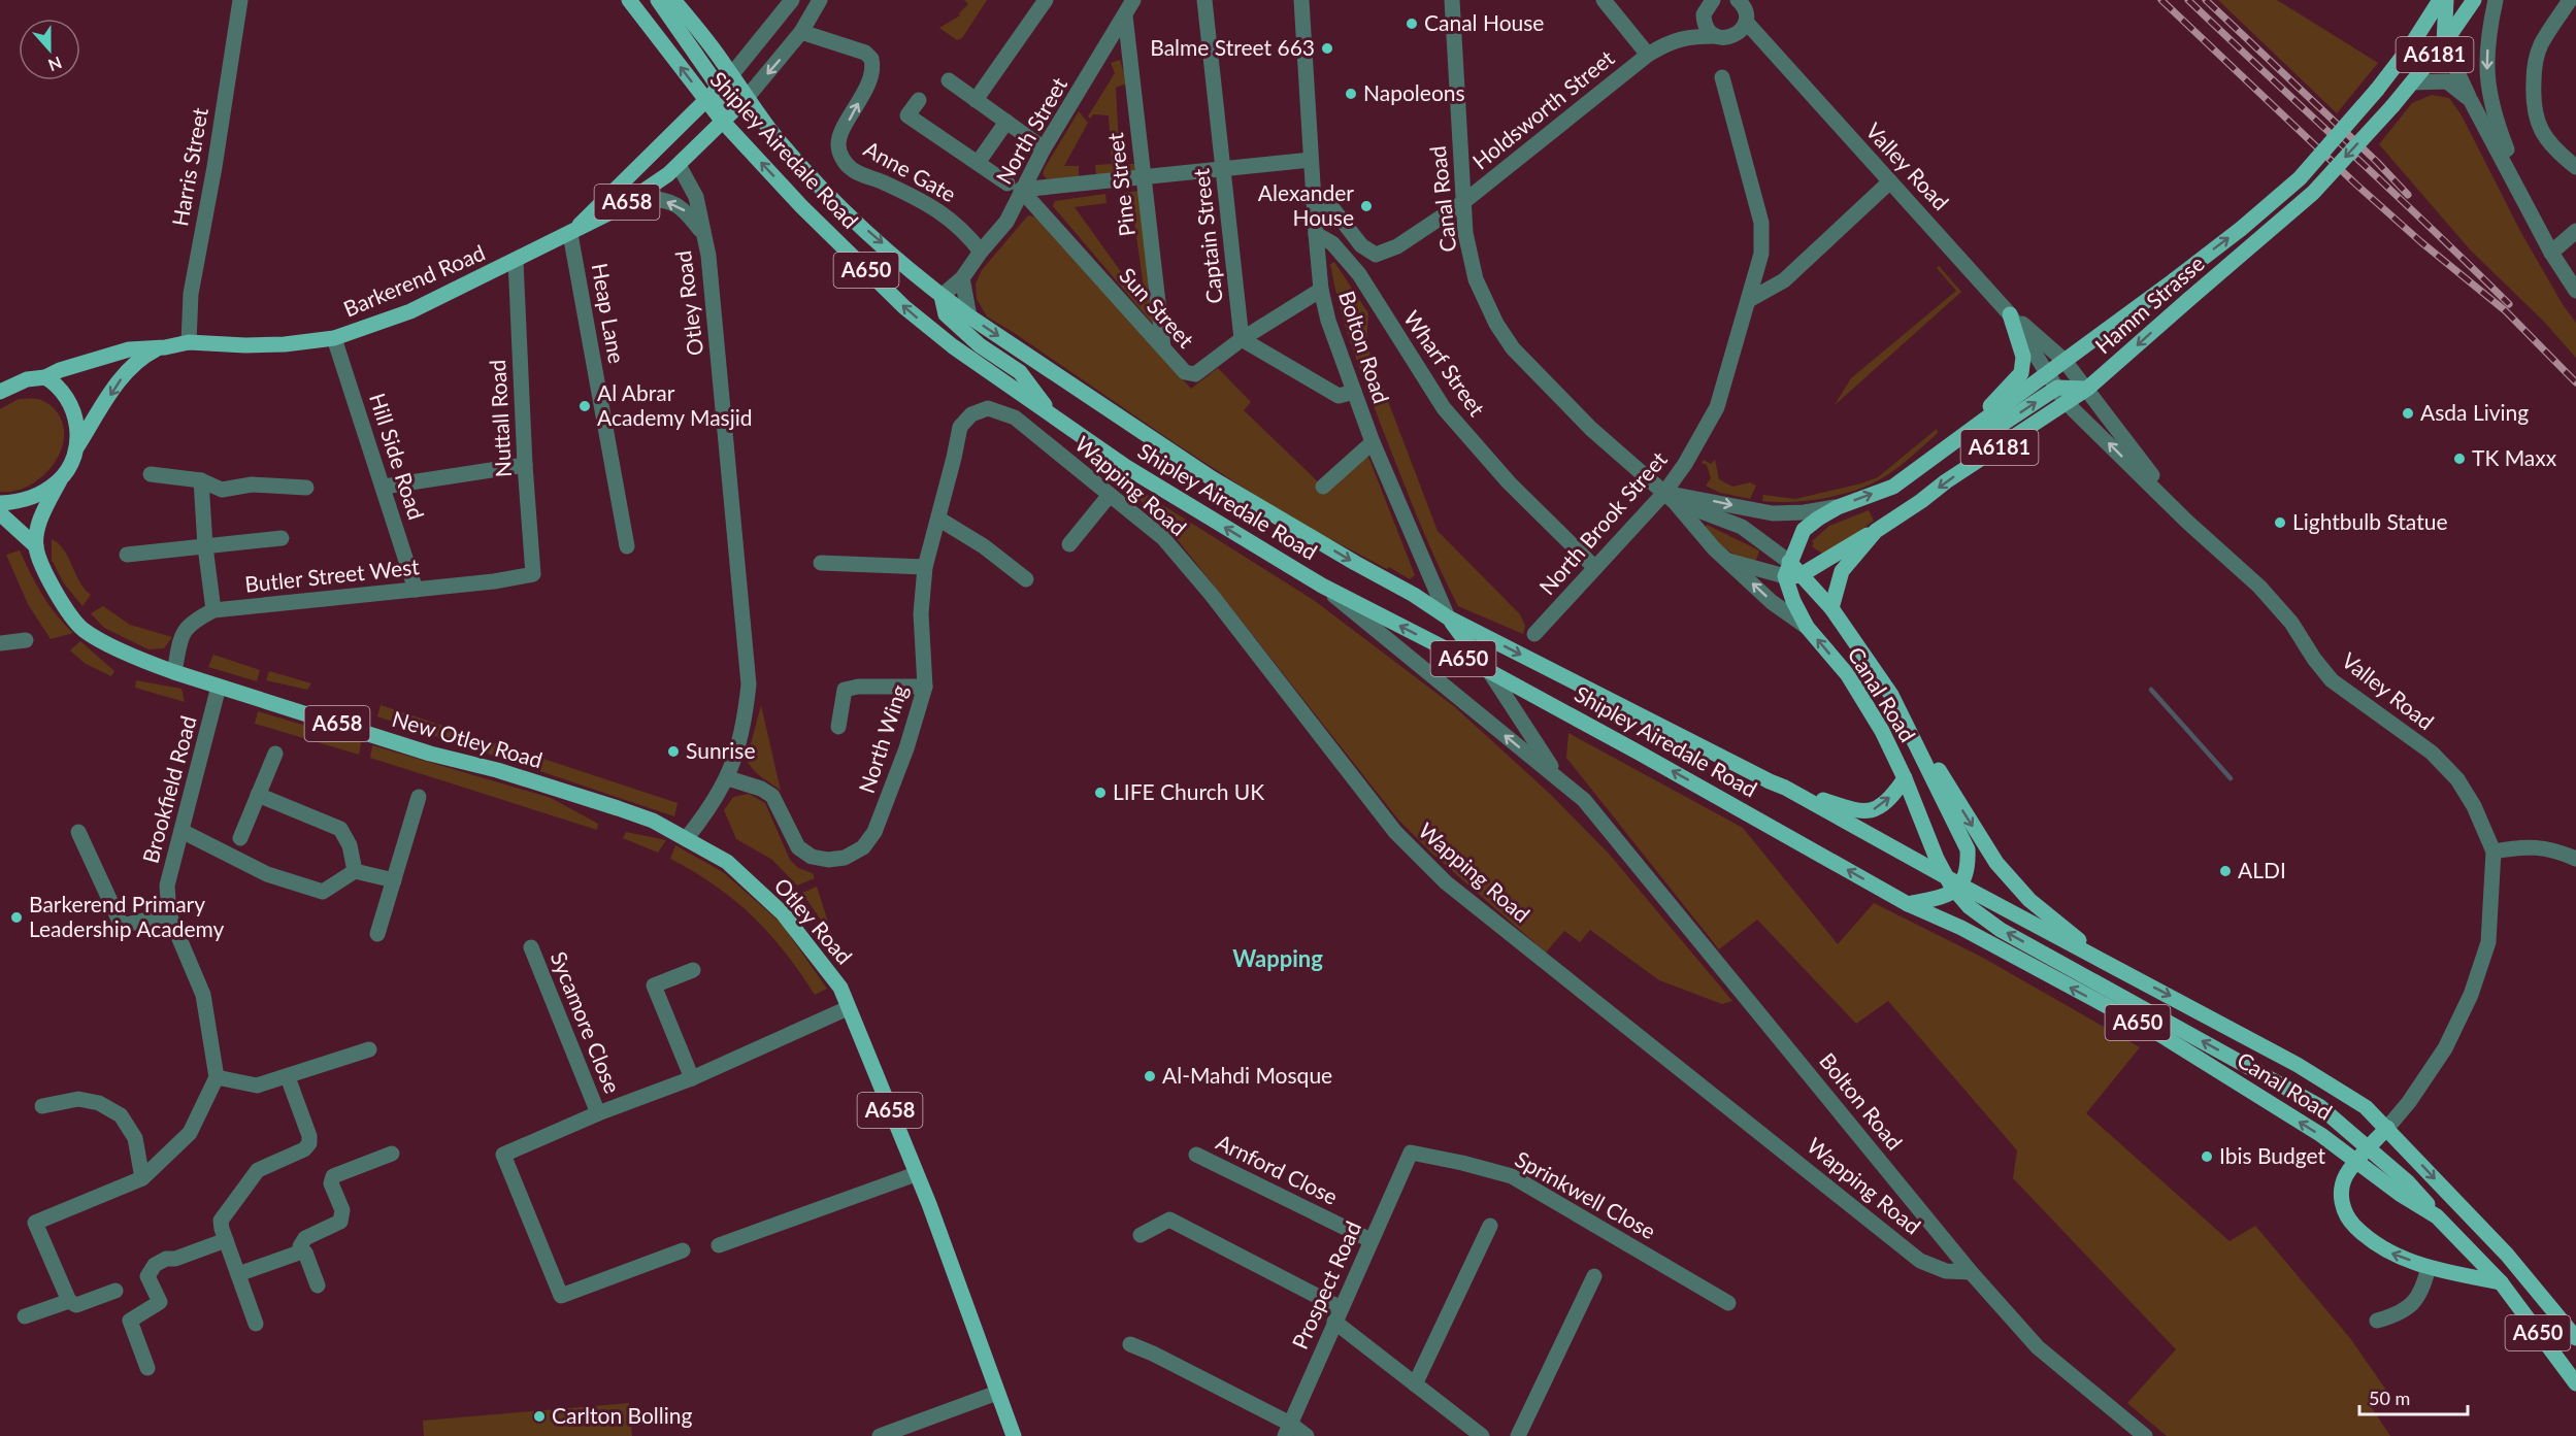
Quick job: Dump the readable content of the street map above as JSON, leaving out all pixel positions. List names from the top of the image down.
{
  "streets": {
    "main road": [
      "A6181",
      "Shipley Airedale Road",
      "Canal Road",
      "A658",
      "A650",
      "Barkerend Road",
      "Otley Road",
      "Hamm Strasse",
      "New Otley Road"
    ],
    "street": [
      "Holdsworth Street",
      "North Street",
      "Harris Street",
      "Valley Road",
      "Anne Gate",
      "Pine Street",
      "Captain Street",
      "Sun Street",
      "Heap Lane",
      "Bolton Road",
      "Wharf Street",
      "Nuttall Road",
      "Hill Side Road",
      "Wapping Road",
      "North Brook Street",
      "Butler Street West",
      "North Wing",
      "Brookfield Road",
      "Sycamore Close",
      "Arnford Close",
      "Sprinkwell Close",
      "Prospect Road"
    ]
  },
  "crossings": [
    ["A6181", "Canal Road"],
    ["A6181", "Hamm Strasse"],
    ["Holdsworth Street", "Canal Road"],
    ["Holdsworth Street", "Bolton Road"],
    ["North Street", "Shipley Airedale Road"],
    ["North Street", "Anne Gate"],
    ["North Street", "Pine Street"],
    ["North Street", "Sun Street"],
    ["Shipley Airedale Road", "Canal Road"],
    ["Shipley Airedale Road", "A650"],
    ["Shipley Airedale Road", "Barkerend Road"],
    ["Shipley Airedale Road", "Bolton Road"],
    ["Harris Street", "Barkerend Road"],
    ["Valley Road", "Canal Road"],
    ["Valley Road", "Hamm Strasse"],
    ["Anne Gate", "Barkerend Road"],
    ["Pine Street", "Sun Street"],
    ["Canal Road", "A650"],
    ["Canal Road", "Hamm Strasse"],
    ["Canal Road", "North Brook Street"],
    ["Captain Street", "Sun Street"],
    ["Barkerend Road", "Otley Road"],
    ["Barkerend Road", "Heap Lane"],
    ["Barkerend Road", "Nuttall Road"],
    ["Barkerend Road", "Hill Side Road"],
    ["Barkerend Road", "New Otley Road"],
    ["Otley Road", "North Wing"],
    ["Otley Road", "New Otley Road"],
    ["Otley Road", "Sycamore Close"],
    ["Bolton Road", "Wharf Street"],
    ["Bolton Road", "Wapping Road"],
    ["Wharf Street", "North Brook Street"],
    ["Nuttall Road", "Butler Street West"],
    ["Hill Side Road", "Butler Street West"],
    ["Wapping Road", "North Wing"],
    ["Butler Street West", "New Otley Road"],
    ["New Otley Road", "Brookfield Road"],
    ["Arnford Close", "Prospect Road"],
    ["Sprinkwell Close", "Prospect Road"]
  ],
  "districts": ["Wapping"],
  "places": [
    "Canal House",
    "Balme Street 663",
    "Napoleons",
    "Alexander House",
    "Al Abrar Academy Masjid",
    "Asda Living",
    "TK Maxx",
    "Lightbulb Statue",
    "Sunrise",
    "LIFE Church UK",
    "ALDI",
    "Barkerend Primary Leadership Academy",
    "Al‐Mahdi Mosque",
    "Ibis Budget",
    "Carlton Bolling"
  ],
  "scale_bar": "50 m",
  "north": "bottom"
}
